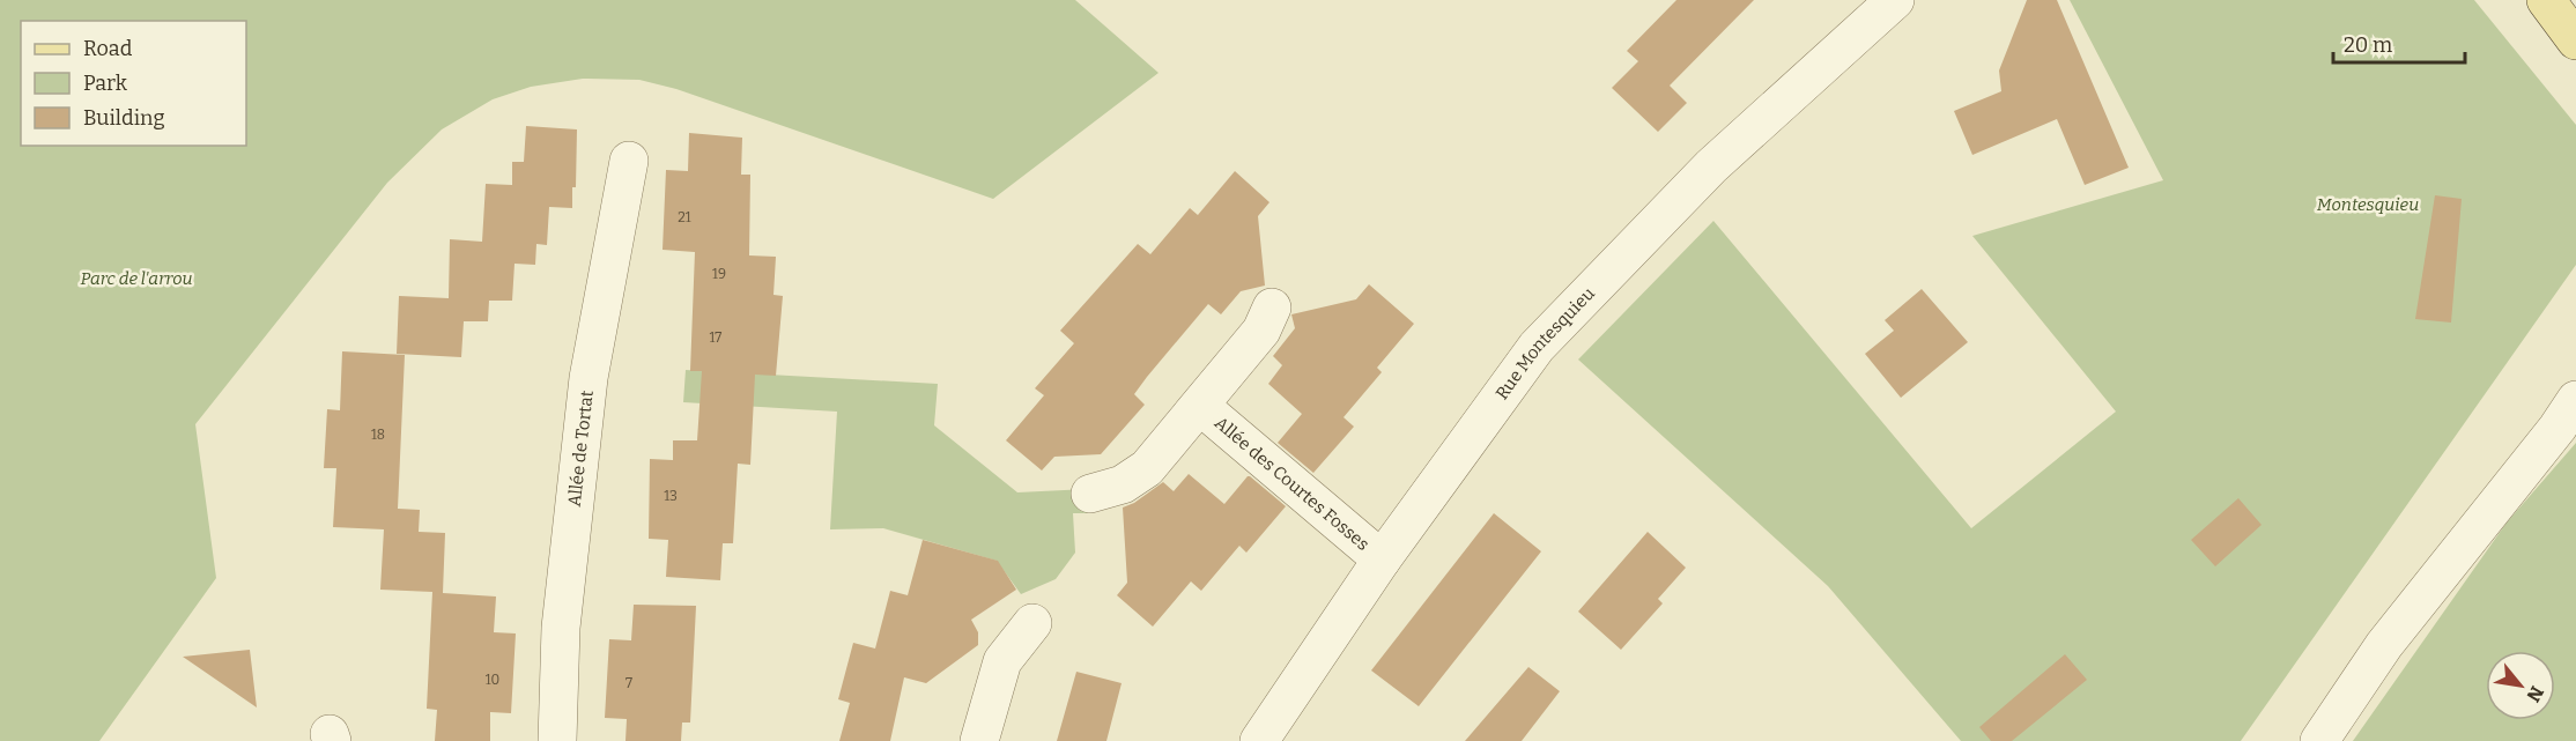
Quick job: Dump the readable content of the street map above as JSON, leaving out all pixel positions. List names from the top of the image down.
{
  "streets": {
    "street": ["Rue Montesquieu", "Allée de Tortat", "Allée des Courtes Fosses"]
  },
  "crossings": [
    ["Rue Montesquieu", "Allée des Courtes Fosses"]
  ],
  "parks": ["Montesquieu", "Parc de l'arrou"],
  "house_numbers": [
    "21",
    "19",
    "17",
    "18",
    "13",
    "10",
    "7"
  ],
  "legend": ["Road", "Park", "Building"],
  "scale_bar": "20 m",
  "north": "bottom right"
}
